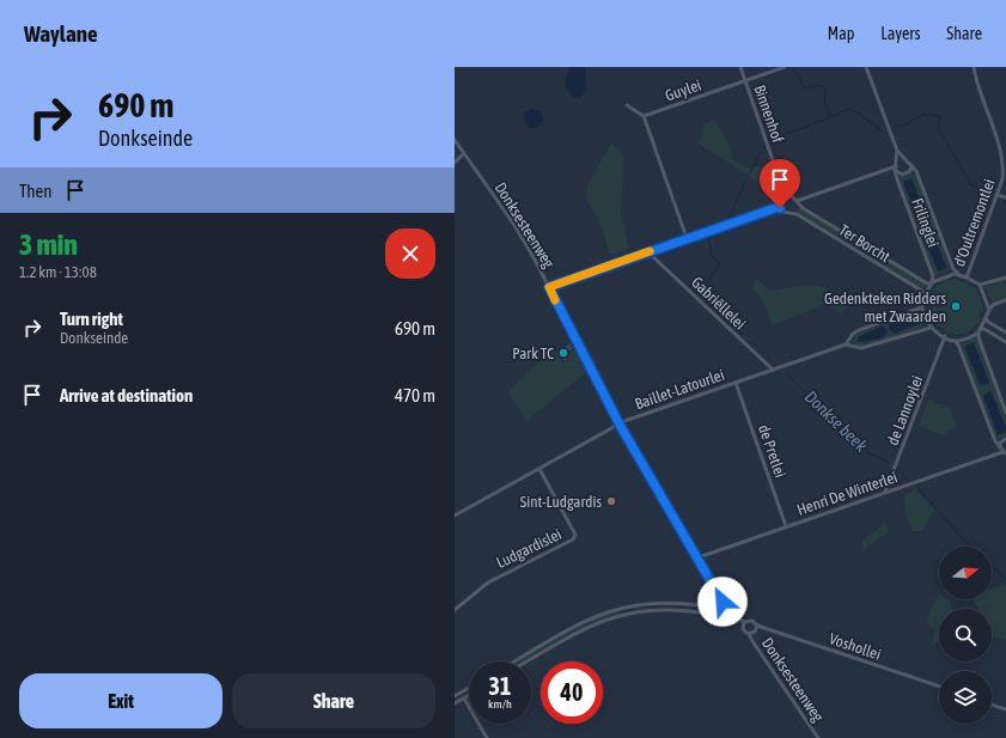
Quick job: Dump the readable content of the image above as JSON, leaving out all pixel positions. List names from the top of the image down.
{
  "streets": {
    "street": [
      "Guylei",
      "Binnenhof",
      "Frilinglei",
      "d'Oultremontlei",
      "Donksesteenweg",
      "Ter Borcht",
      "Gabriëllelei",
      "Baillet-Latourlei",
      "de Lannoylei",
      "de Pretlei",
      "Henri De Winterlei",
      "Ludgardislei",
      "Voshollei"
    ]
  },
  "crossings": [
    ["Guylei", "Binnenhof"],
    ["Binnenhof", "Ter Borcht"],
    ["Frilinglei", "d'Oultremontlei"],
    ["Frilinglei", "Ter Borcht"],
    ["Frilinglei", "Baillet-Latourlei"],
    ["Frilinglei", "de Lannoylei"],
    ["d'Oultremontlei", "Ter Borcht"],
    ["d'Oultremontlei", "Baillet-Latourlei"],
    ["d'Oultremontlei", "de Lannoylei"],
    ["Donksesteenweg", "Baillet-Latourlei"],
    ["Donksesteenweg", "Henri De Winterlei"],
    ["Donksesteenweg", "Voshollei"],
    ["Ter Borcht", "Baillet-Latourlei"],
    ["Ter Borcht", "de Lannoylei"],
    ["Gabriëllelei", "Baillet-Latourlei"],
    ["Baillet-Latourlei", "de Lannoylei"],
    ["Baillet-Latourlei", "de Pretlei"],
    ["Baillet-Latourlei", "Ludgardislei"],
    ["de Lannoylei", "Henri De Winterlei"],
    ["de Pretlei", "Henri De Winterlei"]
  ],
  "water": ["Donkse beek"],
  "places": ["Gedenkteken Ridders met Zwaarden", "Park TC", "Sint-Ludgardis"],
  "north": "right",
  "page": {
    "header": "Waylane",
    "nav": ["Map", "Layers", "Share"],
    "turn": ["690 m", "Donkseinde"],
    "then": "Then",
    "heading": ["3 min", "1.2 km · 13:08"],
    "list": [
      {
        "name": "Turn right",
        "note": "Donkseinde",
        "value": "690 m"
      },
      {
        "name": "Arrive at destination",
        "value": "470 m"
      }
    ],
    "speed": "31 km/h",
    "limit": "40",
    "buttons": ["Exit", "Share"]
  }
}
